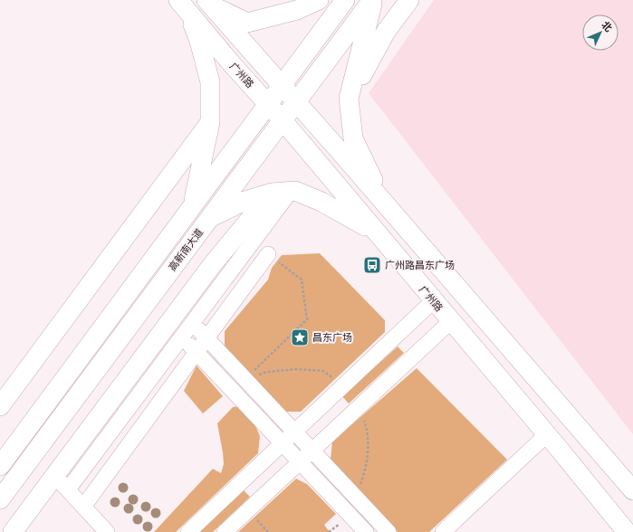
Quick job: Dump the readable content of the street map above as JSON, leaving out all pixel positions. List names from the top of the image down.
{
  "streets": {
    "main road": ["广州路", "高新南大道"]
  },
  "crossings": [
    ["广州路", "高新南大道"]
  ],
  "places": {
    "bus stop": ["广州路昌东广场"],
    "place": ["昌东广场"]
  },
  "north": "top right"
}
